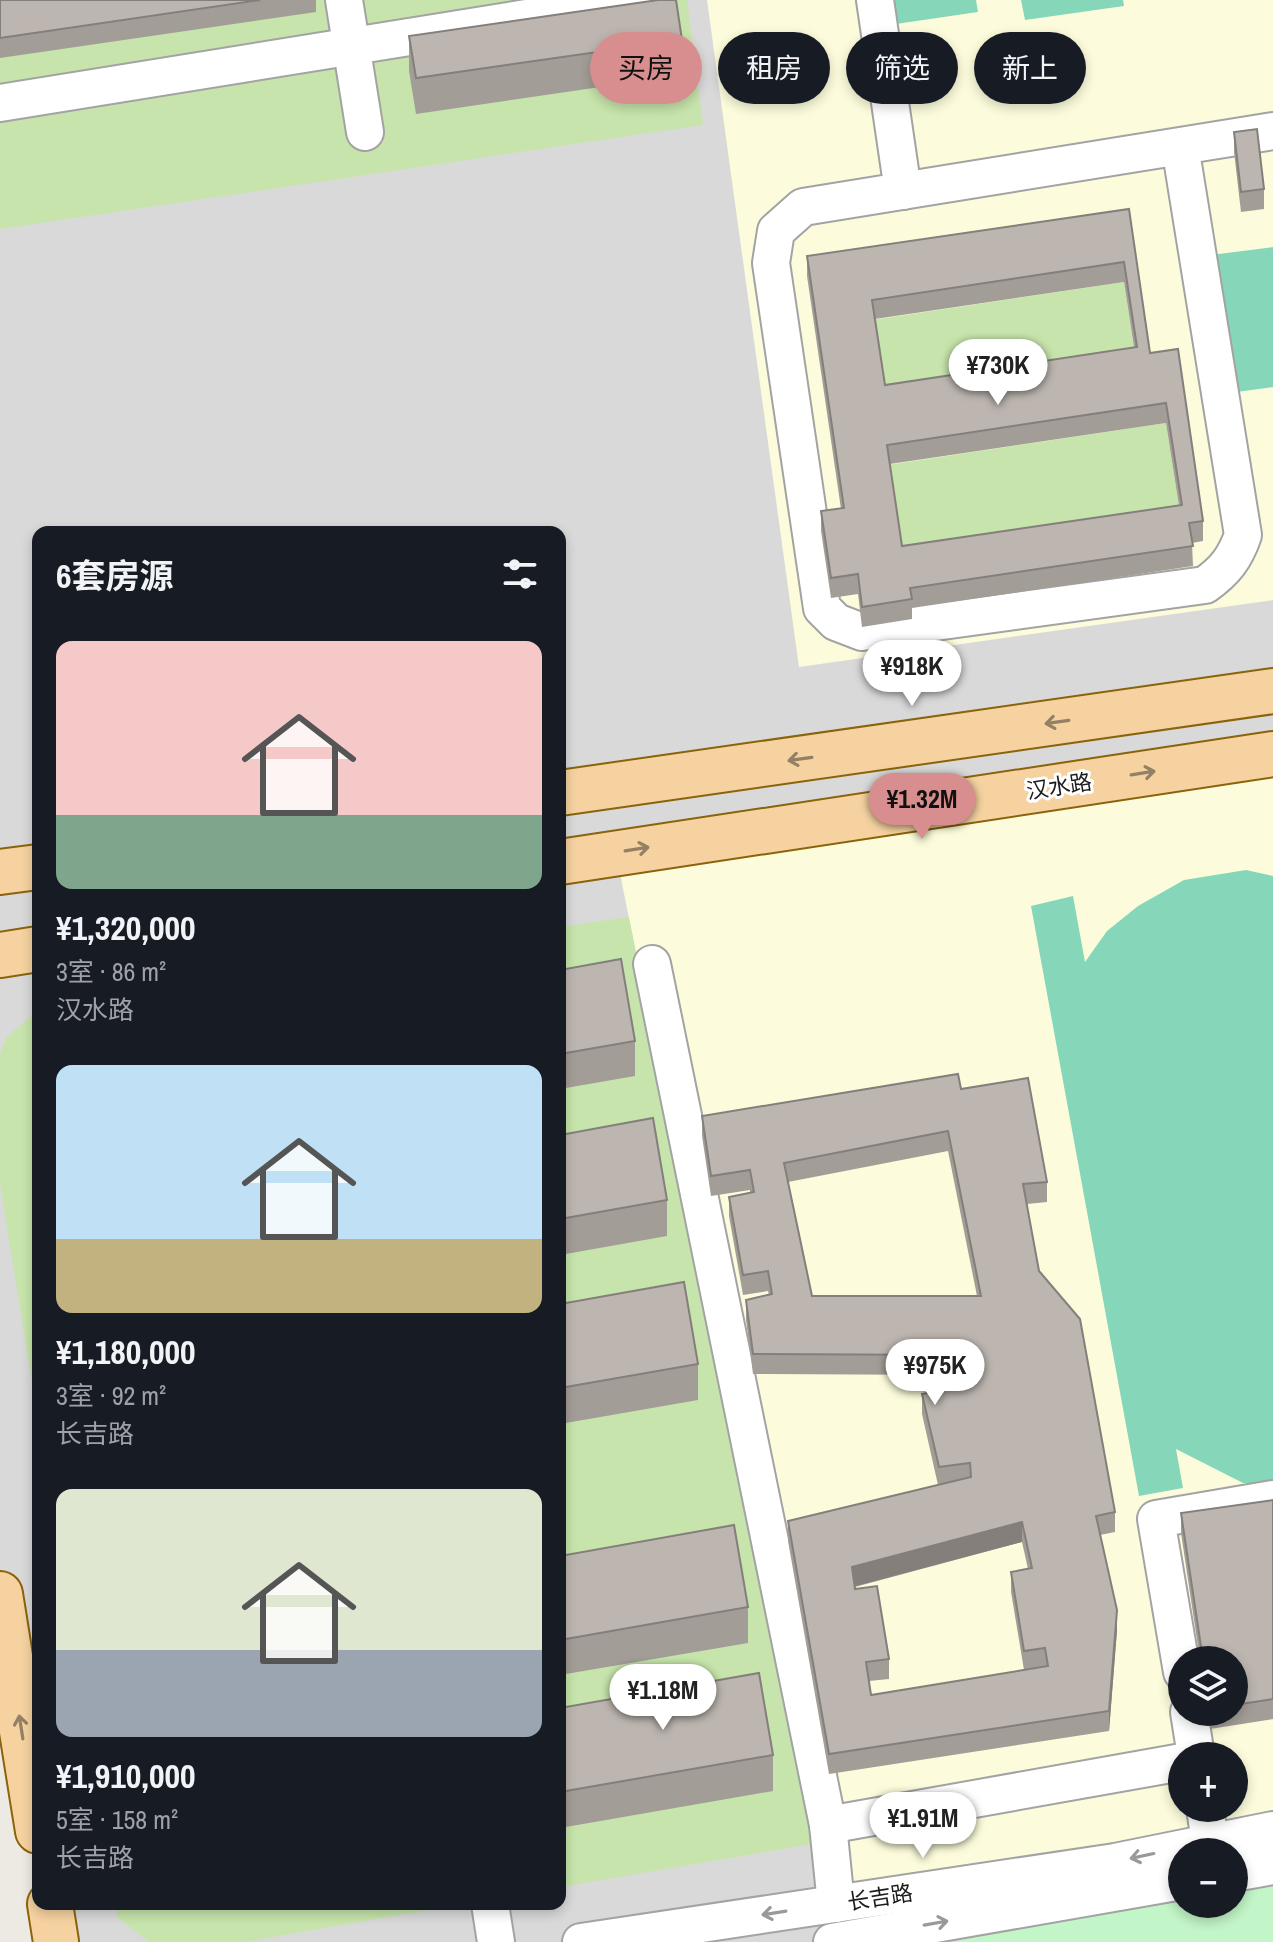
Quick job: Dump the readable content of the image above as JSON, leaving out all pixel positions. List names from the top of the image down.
{
  "streets": {
    "main road": ["汉水路"],
    "street": ["长吉路"]
  },
  "page": {
    "chip": [
      "买房",
      "租房",
      "筛选",
      "新上"
    ],
    "price": [
      "¥730K",
      "¥918K",
      "¥1.32M",
      "¥975K",
      "¥1.18M",
      "¥1.91M"
    ],
    "heading": "6套房源",
    "list": [
      {
        "name": "¥1,320,000",
        "note": "3室 · 86 m² · 汉水路"
      },
      {
        "name": "¥1,180,000",
        "note": "3室 · 92 m² · 长吉路"
      },
      {
        "name": "¥1,910,000",
        "note": "5室 · 158 m² · 长吉路"
      }
    ],
    "map_buttons": ["+", "−"]
  }
}
